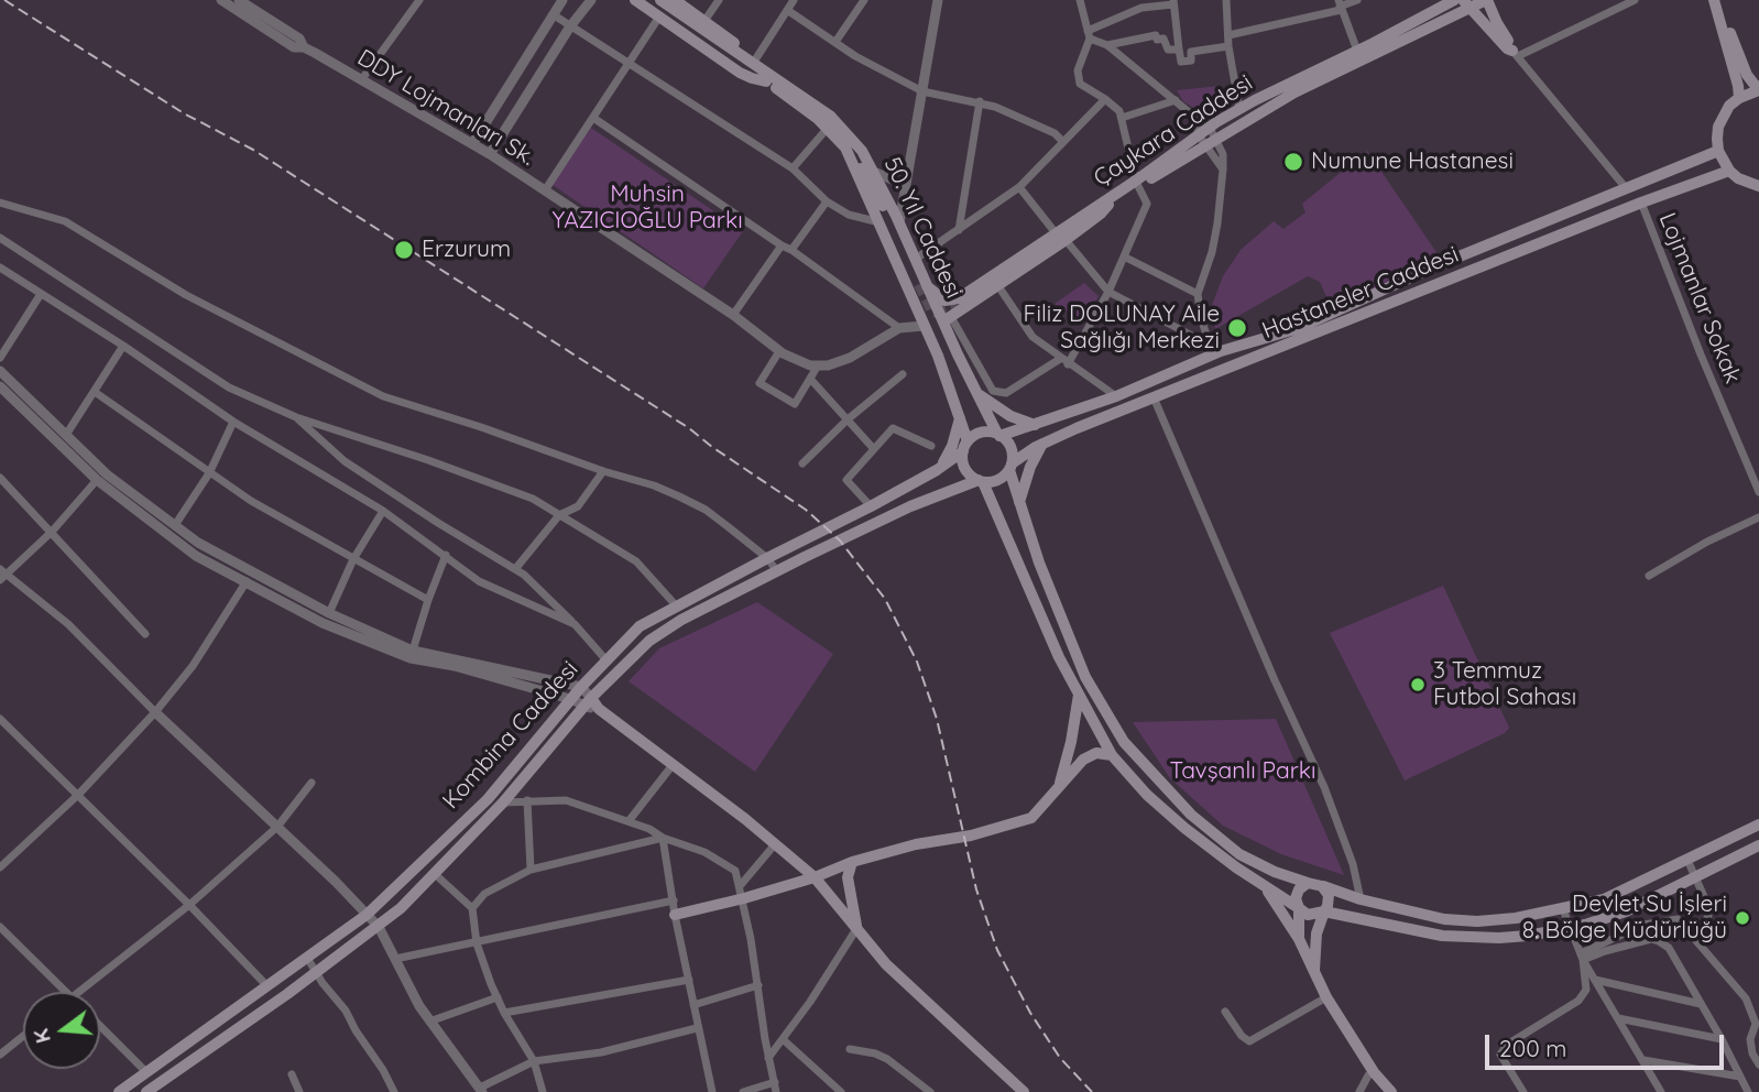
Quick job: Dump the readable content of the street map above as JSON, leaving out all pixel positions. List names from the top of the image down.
{
  "streets": {
    "main road": [
      "Çaykara Caddesi",
      "50. Yıl Caddesi",
      "Hastaneler Caddesi",
      "Kombina Caddesi"
    ],
    "street": ["DDY Lojmanları Sk.", "Lojmanlar Sokak"]
  },
  "crossings": [
    ["Çaykara Caddesi", "50. Yıl Caddesi"],
    ["50. Yıl Caddesi", "Hastaneler Caddesi"],
    ["50. Yıl Caddesi", "Kombina Caddesi"],
    ["Hastaneler Caddesi", "Lojmanlar Sokak"],
    ["Hastaneler Caddesi", "Kombina Caddesi"]
  ],
  "parks": ["Muhsin YAZICIOĞLU Parkı", "Tavşanlı Parkı"],
  "places": [
    "Numune Hastanesi",
    "Erzurum",
    "Filiz DOLUNAY Aile Sağlığı Merkezi",
    "3 Temmuz Futbol Sahası",
    "Devlet Su İşleri 8. Bölge Müdürlüğü"
  ],
  "scale_bar": "200 m",
  "north": "left"
}
